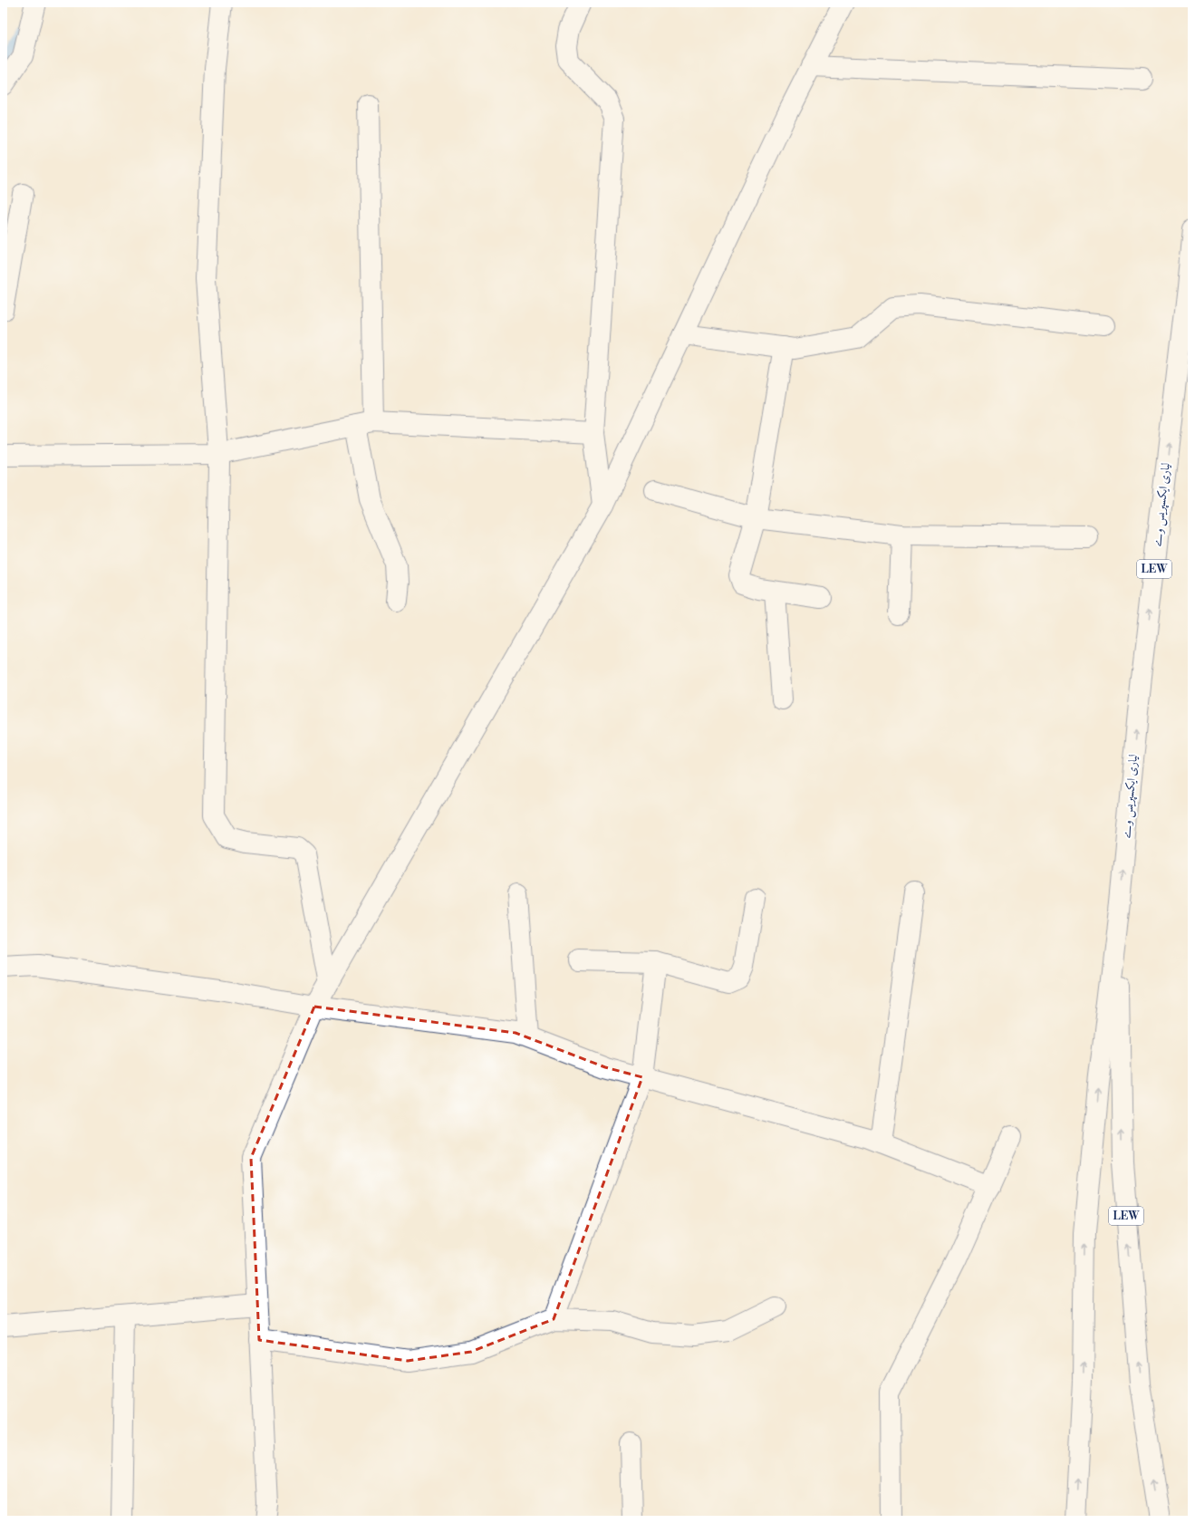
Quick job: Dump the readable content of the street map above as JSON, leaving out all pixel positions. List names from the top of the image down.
{
  "streets": {
    "main road": ["لیاری ایکسپریس وے", "LEW"]
  },
  "crossings": [
    ["لیاری ایکسپریس وے", "LEW"]
  ],
  "one_way": ["لیاری ایکسپریس وے"]
}
